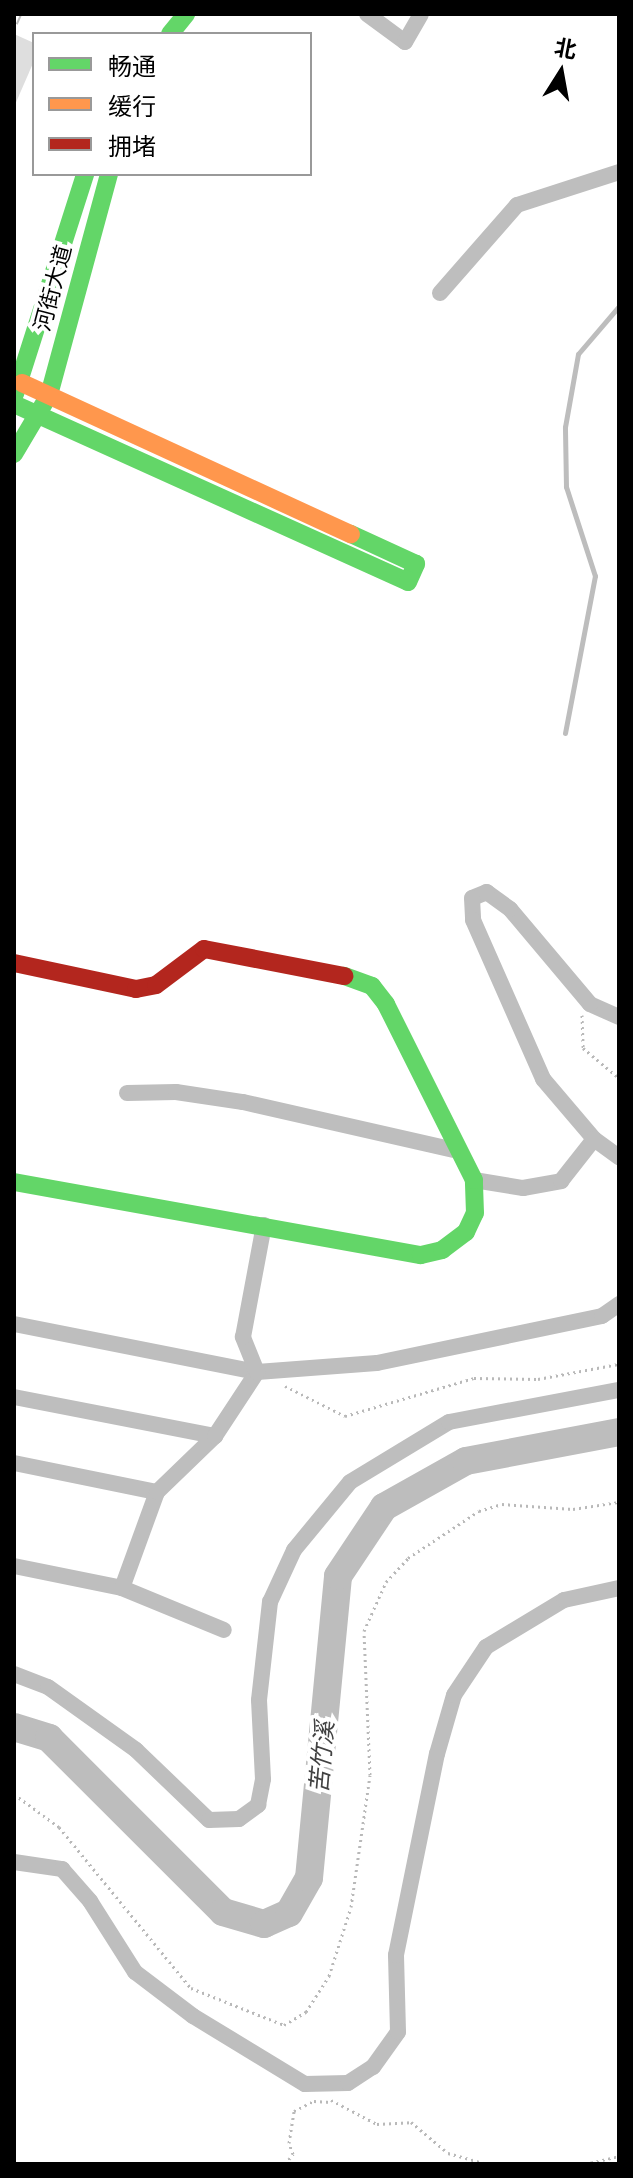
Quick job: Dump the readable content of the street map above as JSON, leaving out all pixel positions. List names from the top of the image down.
{
  "streets": {
    "main road": ["河街大道"]
  },
  "water": ["苦竹溪"],
  "legend": ["畅通", "缓行", "拥堵"],
  "north": "top"
}
